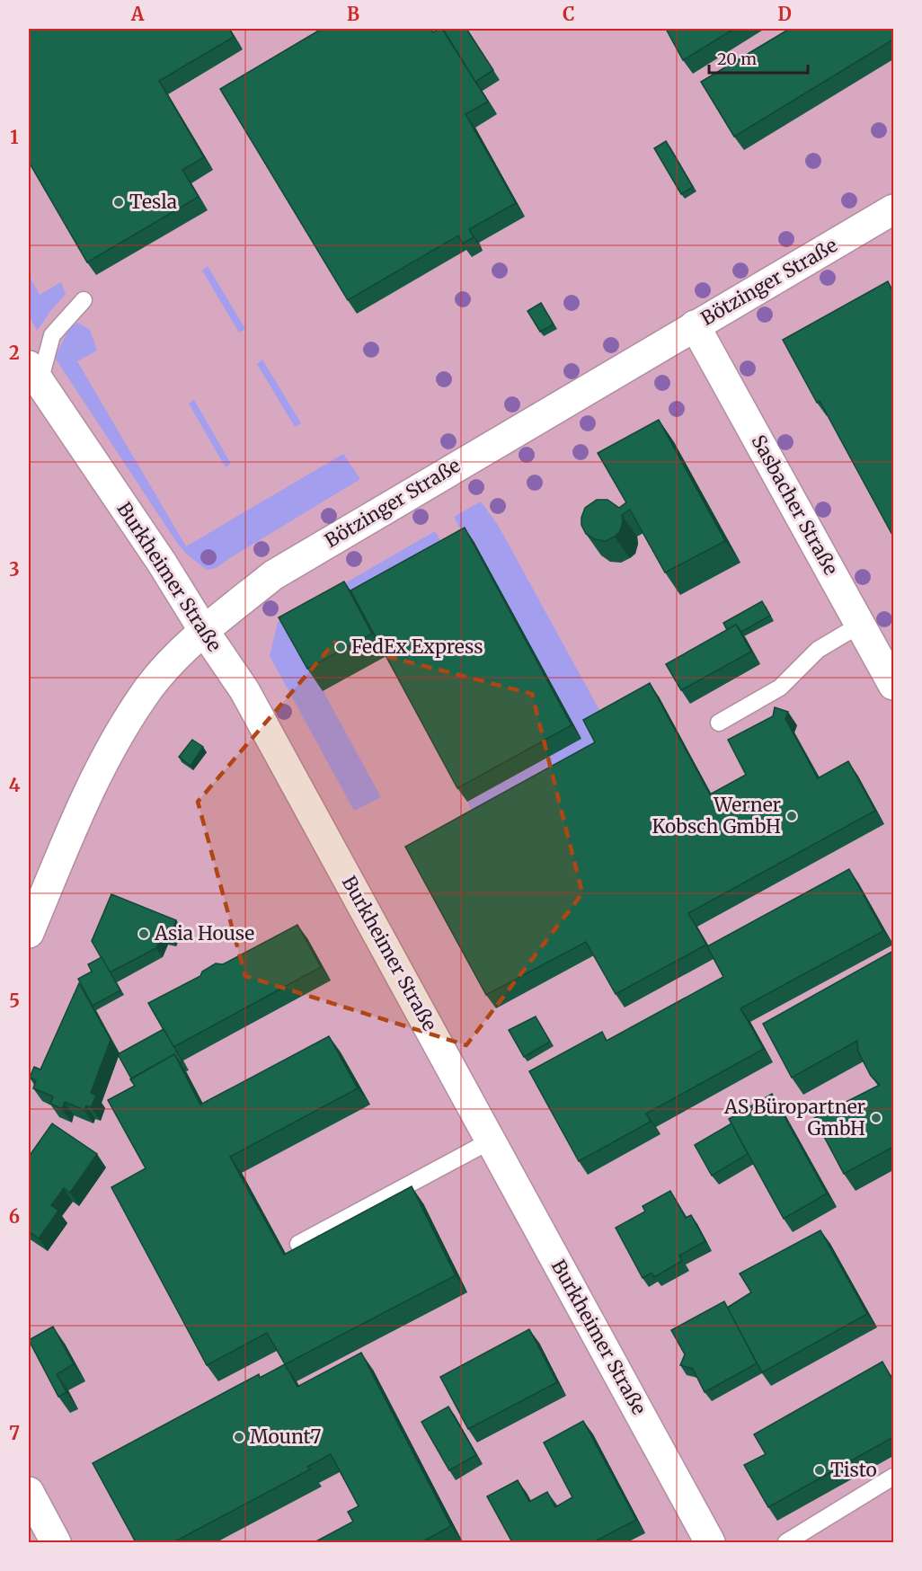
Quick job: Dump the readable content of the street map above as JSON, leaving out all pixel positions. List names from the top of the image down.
{
  "streets": {
    "street": ["Bötzinger Straße", "Sasbacher Straße", "Burkheimer Straße"]
  },
  "crossings": [
    ["Bötzinger Straße", "Sasbacher Straße"],
    ["Bötzinger Straße", "Burkheimer Straße"]
  ],
  "places": [
    "Tesla",
    "FedEx Express",
    "Werner Kobsch GmbH",
    "Asia House",
    "AS Büropartner GmbH",
    "Mount7",
    "Tisto"
  ],
  "scale_bar": "20 m",
  "grid": {
    "columns": [
      "A",
      "B",
      "C",
      "D"
    ],
    "rows": [
      "1",
      "2",
      "3",
      "4",
      "5",
      "6",
      "7"
    ]
  }
}
